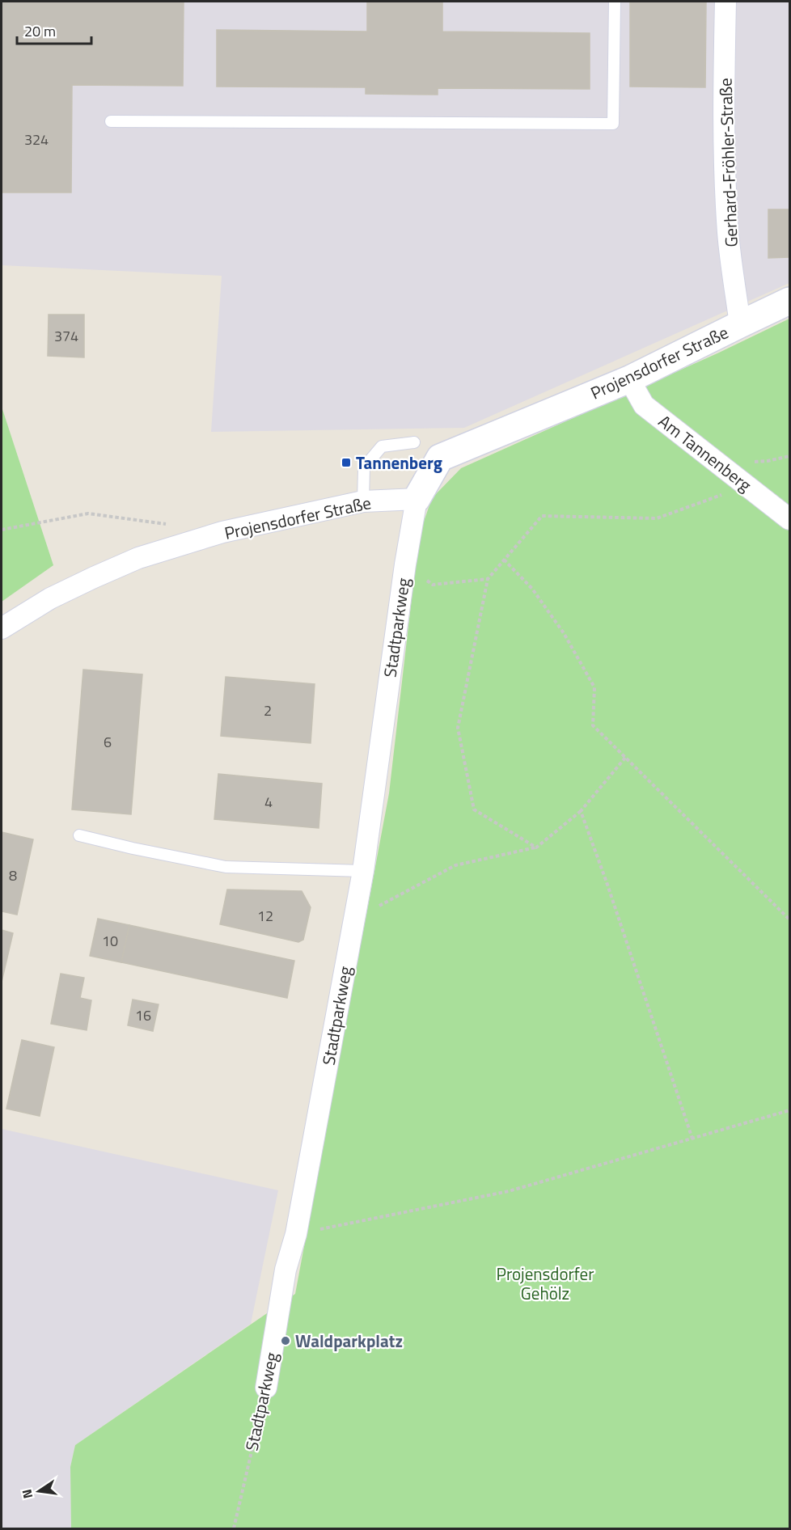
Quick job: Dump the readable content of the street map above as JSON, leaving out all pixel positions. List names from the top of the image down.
{
  "streets": {
    "street": [
      "Gerhard-Fröhler-Straße",
      "Projensdorfer Straße",
      "Am Tannenberg",
      "Stadtparkweg"
    ]
  },
  "crossings": [
    ["Gerhard-Fröhler-Straße", "Projensdorfer Straße"],
    ["Projensdorfer Straße", "Am Tannenberg"],
    ["Projensdorfer Straße", "Stadtparkweg"]
  ],
  "parks": ["Projensdorfer Gehölz"],
  "places": {
    "transit": ["Tannenberg"],
    "other": ["Waldparkplatz"]
  },
  "house_numbers": [
    "324",
    "374",
    "2",
    "6",
    "4",
    "8",
    "12",
    "10",
    "16"
  ],
  "scale_bar": "20 m",
  "north": "left"
}
